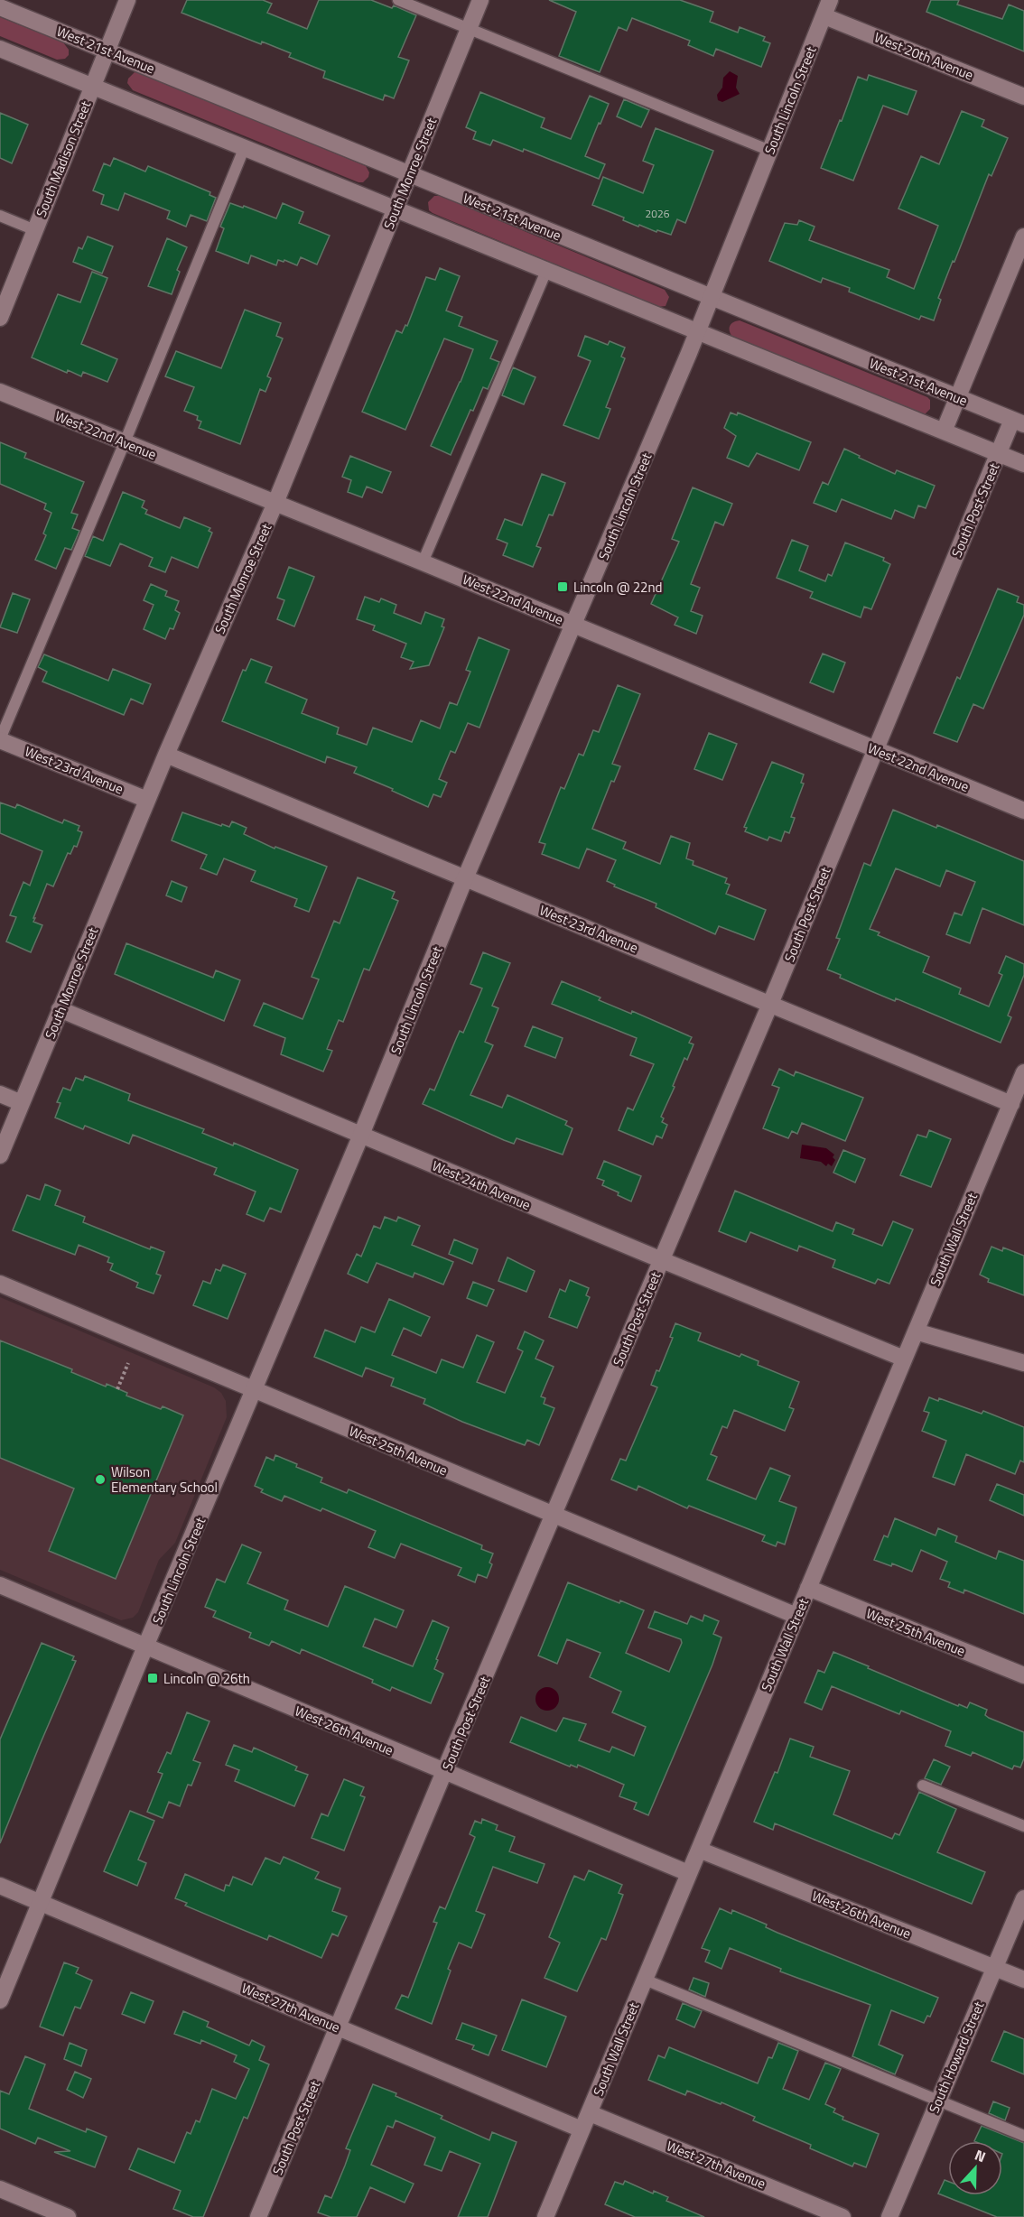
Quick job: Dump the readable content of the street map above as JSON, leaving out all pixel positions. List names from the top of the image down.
{
  "streets": {
    "street": [
      "West 21st Avenue",
      "West 20th Avenue",
      "South Lincoln Street",
      "South Madison Street",
      "South Monroe Street",
      "West 22nd Avenue",
      "South Post Street",
      "West 23rd Avenue",
      "West 24th Avenue",
      "South Wall Street",
      "West 25th Avenue",
      "West 26th Avenue",
      "West 27th Avenue",
      "South Howard Street"
    ]
  },
  "crossings": [
    ["West 21st Avenue", "South Lincoln Street"],
    ["West 21st Avenue", "South Madison Street"],
    ["West 21st Avenue", "South Monroe Street"],
    ["West 21st Avenue", "South Post Street"],
    ["West 20th Avenue", "South Lincoln Street"],
    ["South Lincoln Street", "West 22nd Avenue"],
    ["South Lincoln Street", "West 23rd Avenue"],
    ["South Lincoln Street", "West 24th Avenue"],
    ["South Lincoln Street", "West 25th Avenue"],
    ["South Lincoln Street", "West 26th Avenue"],
    ["South Lincoln Street", "West 27th Avenue"],
    ["South Monroe Street", "West 22nd Avenue"],
    ["South Monroe Street", "West 23rd Avenue"],
    ["South Monroe Street", "West 24th Avenue"],
    ["West 22nd Avenue", "South Post Street"],
    ["South Post Street", "West 23rd Avenue"],
    ["South Post Street", "West 24th Avenue"],
    ["South Post Street", "West 25th Avenue"],
    ["South Post Street", "West 26th Avenue"],
    ["South Post Street", "West 27th Avenue"],
    ["West 23rd Avenue", "South Wall Street"],
    ["West 24th Avenue", "South Wall Street"],
    ["South Wall Street", "West 25th Avenue"],
    ["South Wall Street", "West 26th Avenue"],
    ["South Wall Street", "West 27th Avenue"],
    ["West 26th Avenue", "South Howard Street"]
  ],
  "places": {
    "transit": ["Lincoln @ 22nd", "Lincoln @ 26th"],
    "other": ["Wilson Elementary School"]
  },
  "house_numbers": ["2026"],
  "north": "top"
}
